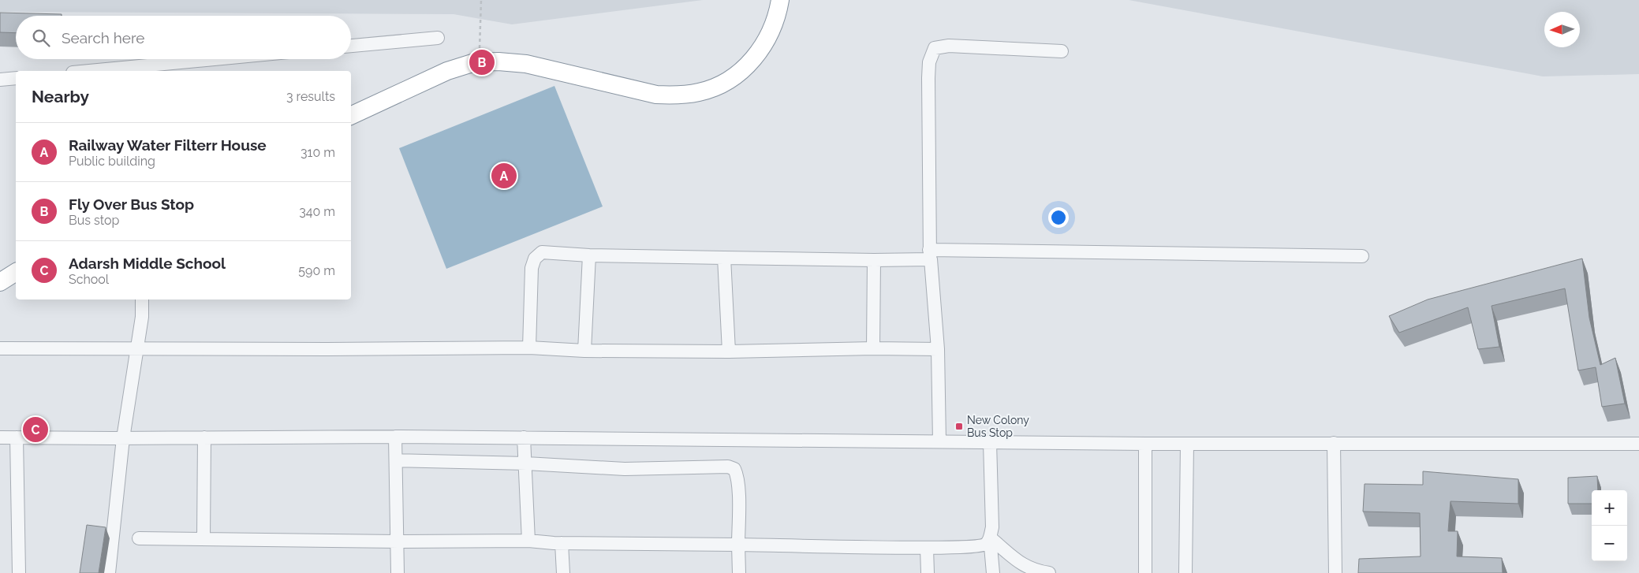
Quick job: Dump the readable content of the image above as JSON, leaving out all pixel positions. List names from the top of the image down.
{
  "places": {
    "transit": ["New Colony Bus Stop"]
  },
  "north": "left",
  "page": {
    "search": "Search here",
    "pins": ["B", "A", "C"],
    "heading": ["Nearby", "3 results"],
    "list": [
      {
        "mark": "A",
        "name": "Railway Water Filterr House",
        "note": "Public building",
        "value": "310 m"
      },
      {
        "mark": "B",
        "name": "Fly Over Bus Stop",
        "note": "Bus stop",
        "value": "340 m"
      },
      {
        "mark": "C",
        "name": "Adarsh Middle School",
        "note": "School",
        "value": "590 m"
      }
    ],
    "map_buttons": ["+", "−"]
  }
}
